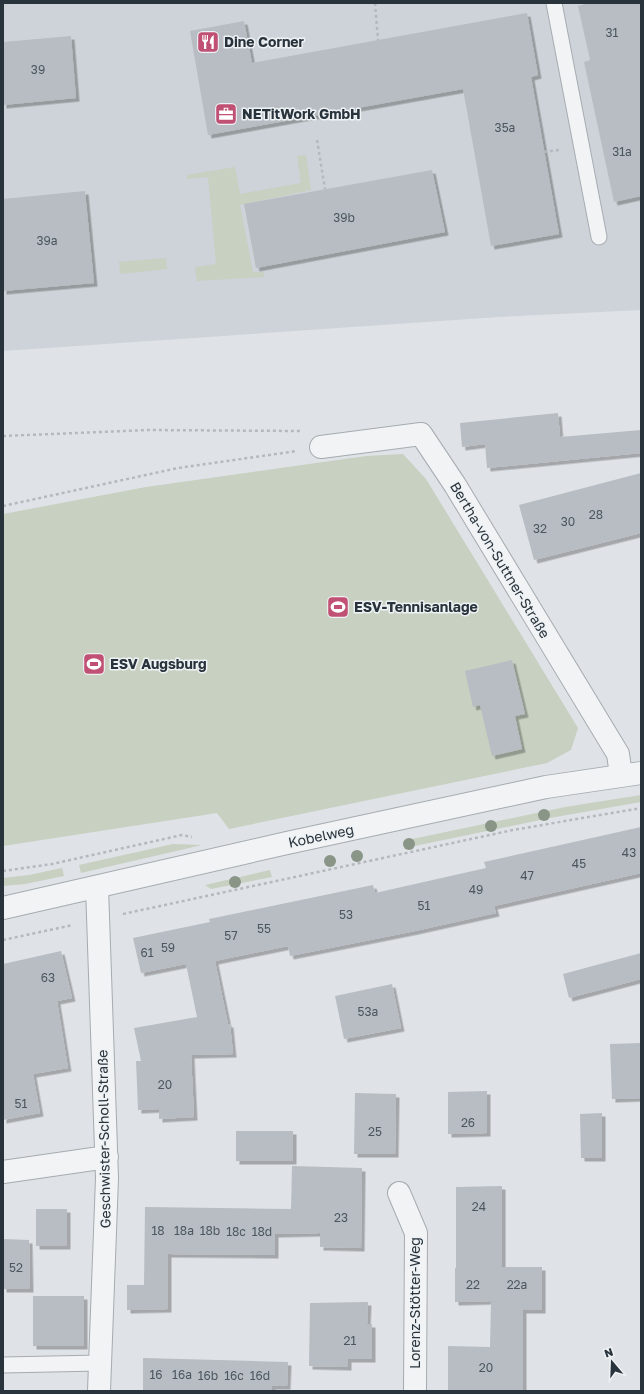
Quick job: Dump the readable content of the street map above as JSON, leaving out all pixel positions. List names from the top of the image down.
{
  "streets": {
    "street": [
      "Bertha-von-Suttner-Straße",
      "Kobelweg",
      "Geschwister-Scholl-Straße",
      "Lorenz-Stötter-Weg"
    ]
  },
  "crossings": [
    ["Bertha-von-Suttner-Straße", "Kobelweg"],
    ["Kobelweg", "Geschwister-Scholl-Straße"]
  ],
  "places": {
    "restaurant": ["Dine Corner"],
    "office": ["NETitWork GmbH"],
    "sports": ["ESV-Tennisanlage", "ESV Augsburg"]
  },
  "house_numbers": [
    "31",
    "39",
    "35a",
    "31a",
    "39b",
    "39a",
    "28",
    "30",
    "32",
    "43",
    "45",
    "47",
    "49",
    "51",
    "53",
    "55",
    "57",
    "59",
    "61",
    "63",
    "53a",
    "20",
    "51",
    "26",
    "25",
    "24",
    "23",
    "18",
    "18a",
    "18b",
    "18c",
    "18d",
    "52",
    "22",
    "22a",
    "21",
    "20",
    "16",
    "16a",
    "16b",
    "16c",
    "16d"
  ],
  "north": "top"
}
